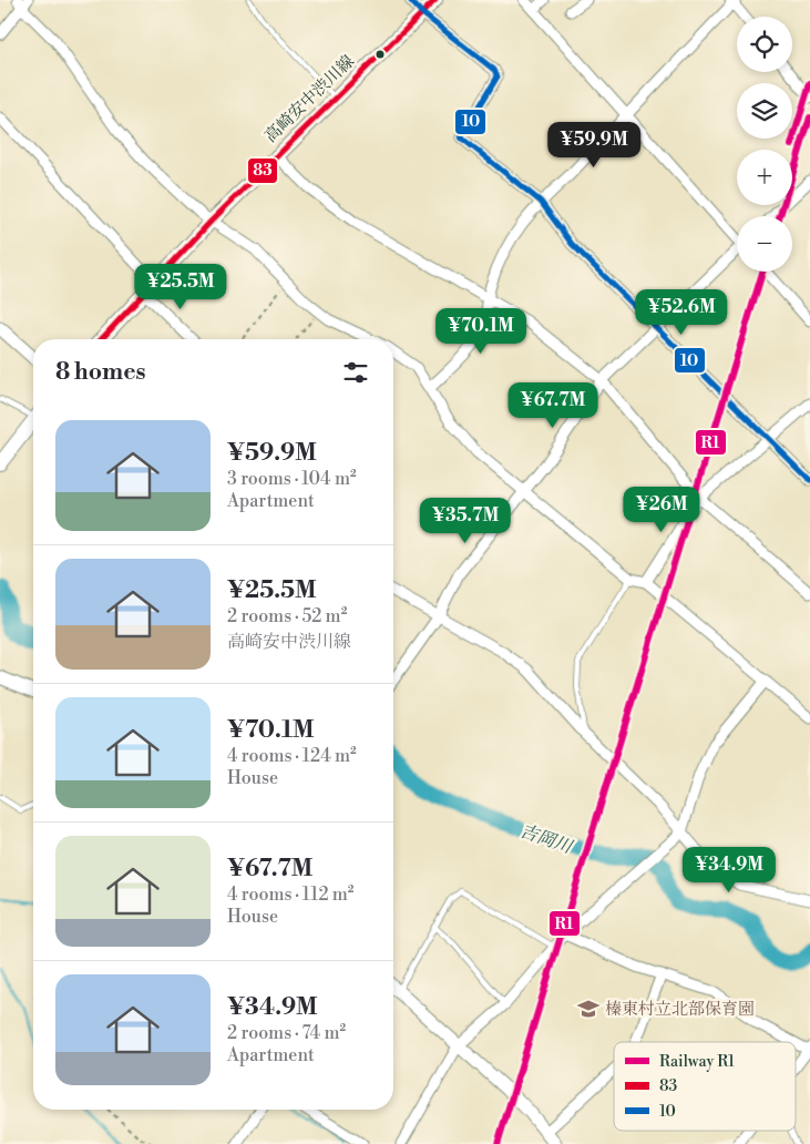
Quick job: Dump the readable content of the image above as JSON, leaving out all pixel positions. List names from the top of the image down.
{
  "streets": {
    "main road": ["高崎安中渋川線"]
  },
  "water": ["吉岡川"],
  "places": {
    "school or university": ["榛東村立北部保育園"]
  },
  "lines": ["transit line 83", "transit line 10", "rail line R1"],
  "legend": ["Railway R1", "83", "10"],
  "page": {
    "map_buttons": ["+", "−"],
    "price": [
      "¥59.9M",
      "¥25.5M",
      "¥52.6M",
      "¥70.1M",
      "¥67.7M",
      "¥26M",
      "¥35.7M",
      "¥34.9M"
    ],
    "heading": "8 homes",
    "list": [
      {
        "name": "¥59.9M",
        "note": "3 rooms · 104 m² · Apartment"
      },
      {
        "name": "¥25.5M",
        "note": "2 rooms · 52 m² · 高崎安中渋川線"
      },
      {
        "name": "¥70.1M",
        "note": "4 rooms · 124 m² · House"
      },
      {
        "name": "¥67.7M",
        "note": "4 rooms · 112 m² · House"
      },
      {
        "name": "¥34.9M",
        "note": "2 rooms · 74 m² · Apartment"
      }
    ]
  }
}
